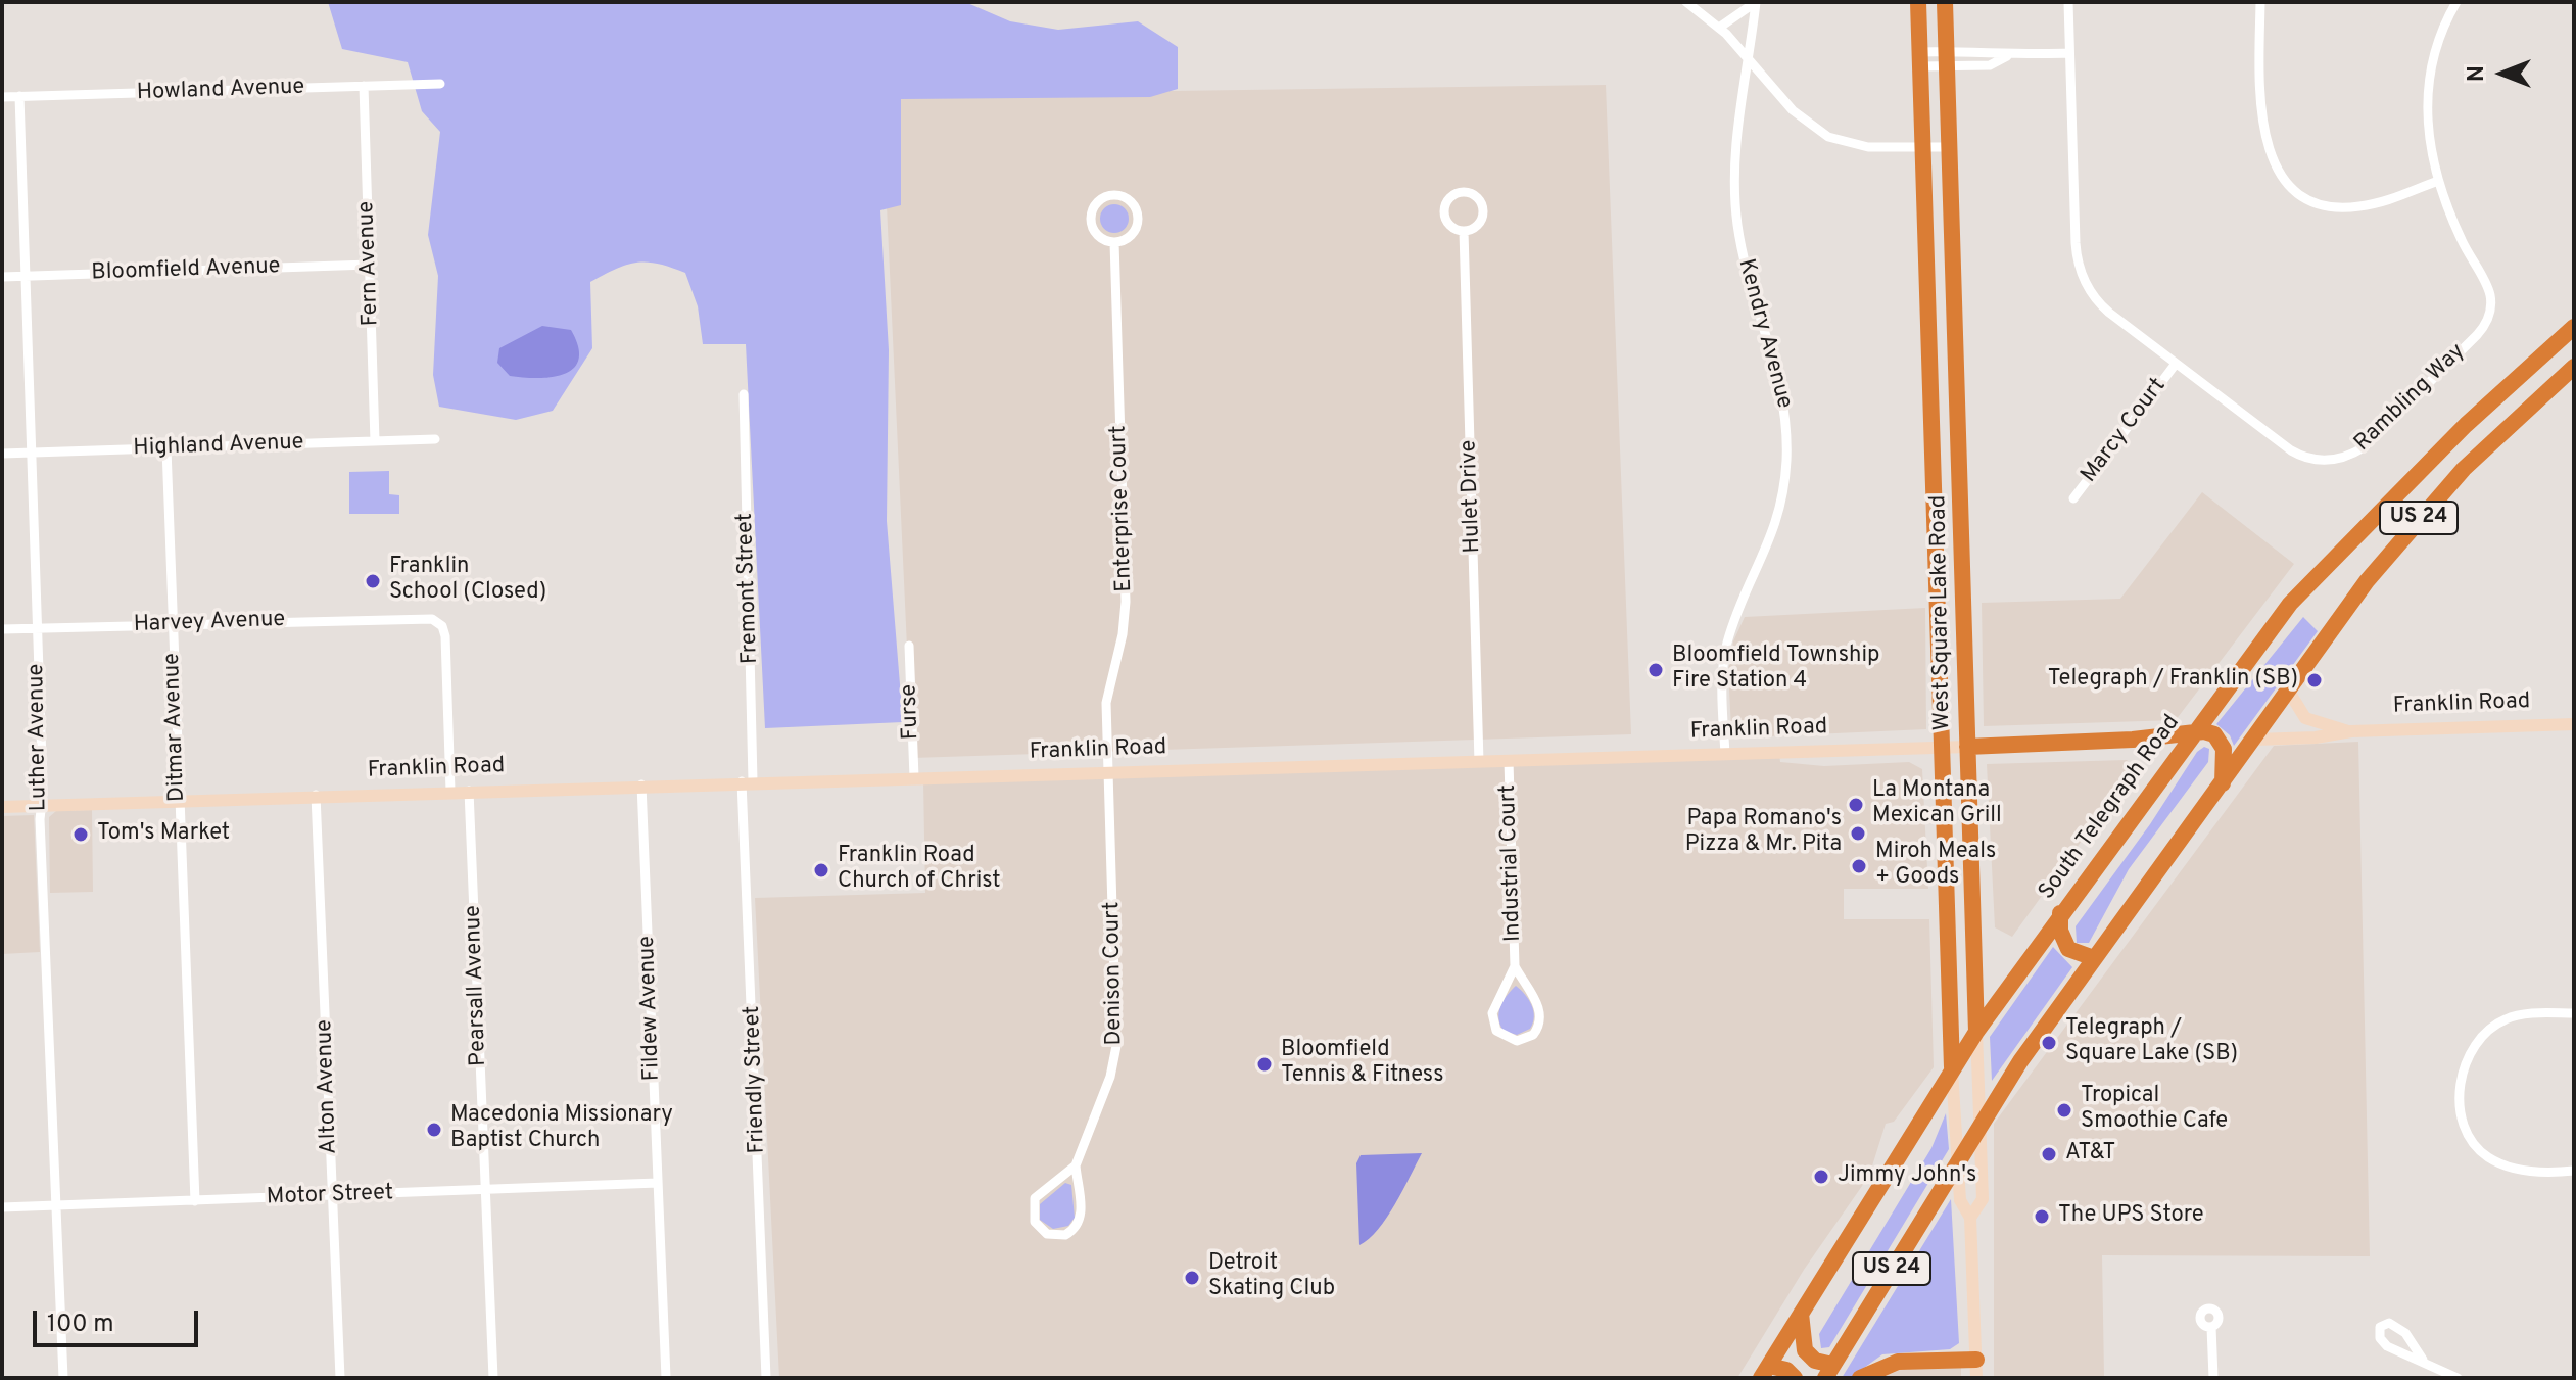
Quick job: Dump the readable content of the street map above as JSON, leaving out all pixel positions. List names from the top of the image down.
{
  "streets": {
    "highway": [
      "US 24",
      "West Square Lake Road",
      "Franklin Road",
      "South Telegraph Road"
    ],
    "street": [
      "Howland Avenue",
      "Fern Avenue",
      "Bloomfield Avenue",
      "Kendry Avenue",
      "Rambling Way",
      "Marcy Court",
      "Highland Avenue",
      "Hulet Drive",
      "Enterprise Court",
      "Fremont Street",
      "Harvey Avenue",
      "Furse",
      "Ditmar Avenue",
      "Luther Avenue",
      "Industrial Court",
      "Denison Court",
      "Pearsall Avenue",
      "Fildew Avenue",
      "Friendly Street",
      "Alton Avenue",
      "Motor Street"
    ]
  },
  "crossings": [
    ["Howland Avenue", "Fern Avenue"],
    ["Howland Avenue", "Luther Avenue"],
    ["Fern Avenue", "Bloomfield Avenue"],
    ["Fern Avenue", "Highland Avenue"],
    ["Bloomfield Avenue", "Luther Avenue"],
    ["Kendry Avenue", "Franklin Road"],
    ["Rambling Way", "Marcy Court"],
    ["Highland Avenue", "Ditmar Avenue"],
    ["Highland Avenue", "Luther Avenue"],
    ["Hulet Drive", "Franklin Road"],
    ["Enterprise Court", "Franklin Road"],
    ["Enterprise Court", "Denison Court"],
    ["US 24", "West Square Lake Road"],
    ["US 24", "Franklin Road"],
    ["Fremont Street", "Franklin Road"],
    ["Fremont Street", "Friendly Street"],
    ["West Square Lake Road", "Franklin Road"],
    ["West Square Lake Road", "South Telegraph Road"],
    ["Harvey Avenue", "Franklin Road"],
    ["Harvey Avenue", "Ditmar Avenue"],
    ["Harvey Avenue", "Luther Avenue"],
    ["Franklin Road", "Furse"],
    ["Franklin Road", "Ditmar Avenue"],
    ["Franklin Road", "Luther Avenue"],
    ["Franklin Road", "South Telegraph Road"],
    ["Franklin Road", "Industrial Court"],
    ["Franklin Road", "Denison Court"],
    ["Franklin Road", "Pearsall Avenue"],
    ["Franklin Road", "Fildew Avenue"],
    ["Franklin Road", "Friendly Street"],
    ["Franklin Road", "Alton Avenue"],
    ["Ditmar Avenue", "Motor Street"],
    ["Luther Avenue", "Motor Street"],
    ["Pearsall Avenue", "Motor Street"],
    ["Fildew Avenue", "Motor Street"],
    ["Alton Avenue", "Motor Street"]
  ],
  "places": [
    "Franklin School (Closed)",
    "Bloomfield Township Fire Station 4",
    "Telegraph / Franklin (SB)",
    "La Montana Mexican Grill",
    "Papa Romano's Pizza & Mr. Pita",
    "Tom's Market",
    "Miroh Meals + Goods",
    "Franklin Road Church of Christ",
    "Telegraph / Square Lake (SB)",
    "Bloomfield Tennis & Fitness",
    "Tropical Smoothie Cafe",
    "Macedonia Missionary Baptist Church",
    "AT&T",
    "Jimmy John's",
    "The UPS Store",
    "Detroit Skating Club"
  ],
  "scale_bar": "100 m",
  "north": "left"
}
